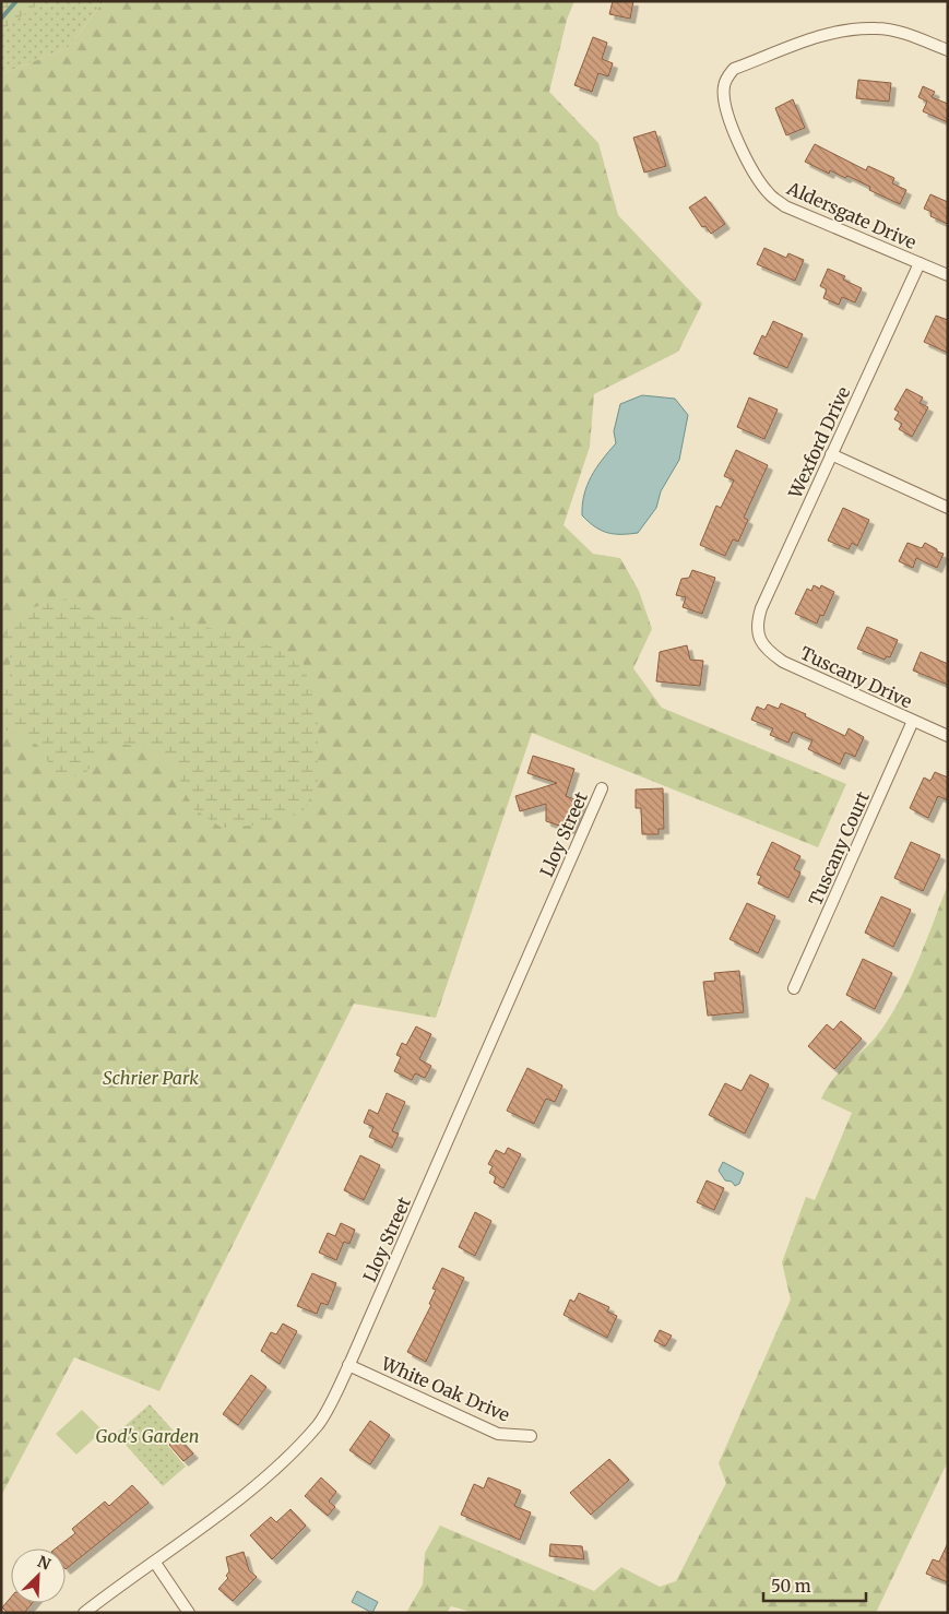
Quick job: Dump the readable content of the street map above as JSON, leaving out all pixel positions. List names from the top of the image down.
{
  "streets": {
    "street": [
      "Aldersgate Drive",
      "Wexford Drive",
      "Tuscany Drive",
      "Lloy Street",
      "Tuscany Court",
      "White Oak Drive"
    ]
  },
  "crossings": [
    ["Aldersgate Drive", "Wexford Drive"],
    ["Wexford Drive", "Tuscany Drive"],
    ["Tuscany Drive", "Tuscany Court"],
    ["Lloy Street", "White Oak Drive"]
  ],
  "parks": ["Schrier Park", "God's Garden"],
  "scale_bar": "50 m",
  "north": "top right"
}
